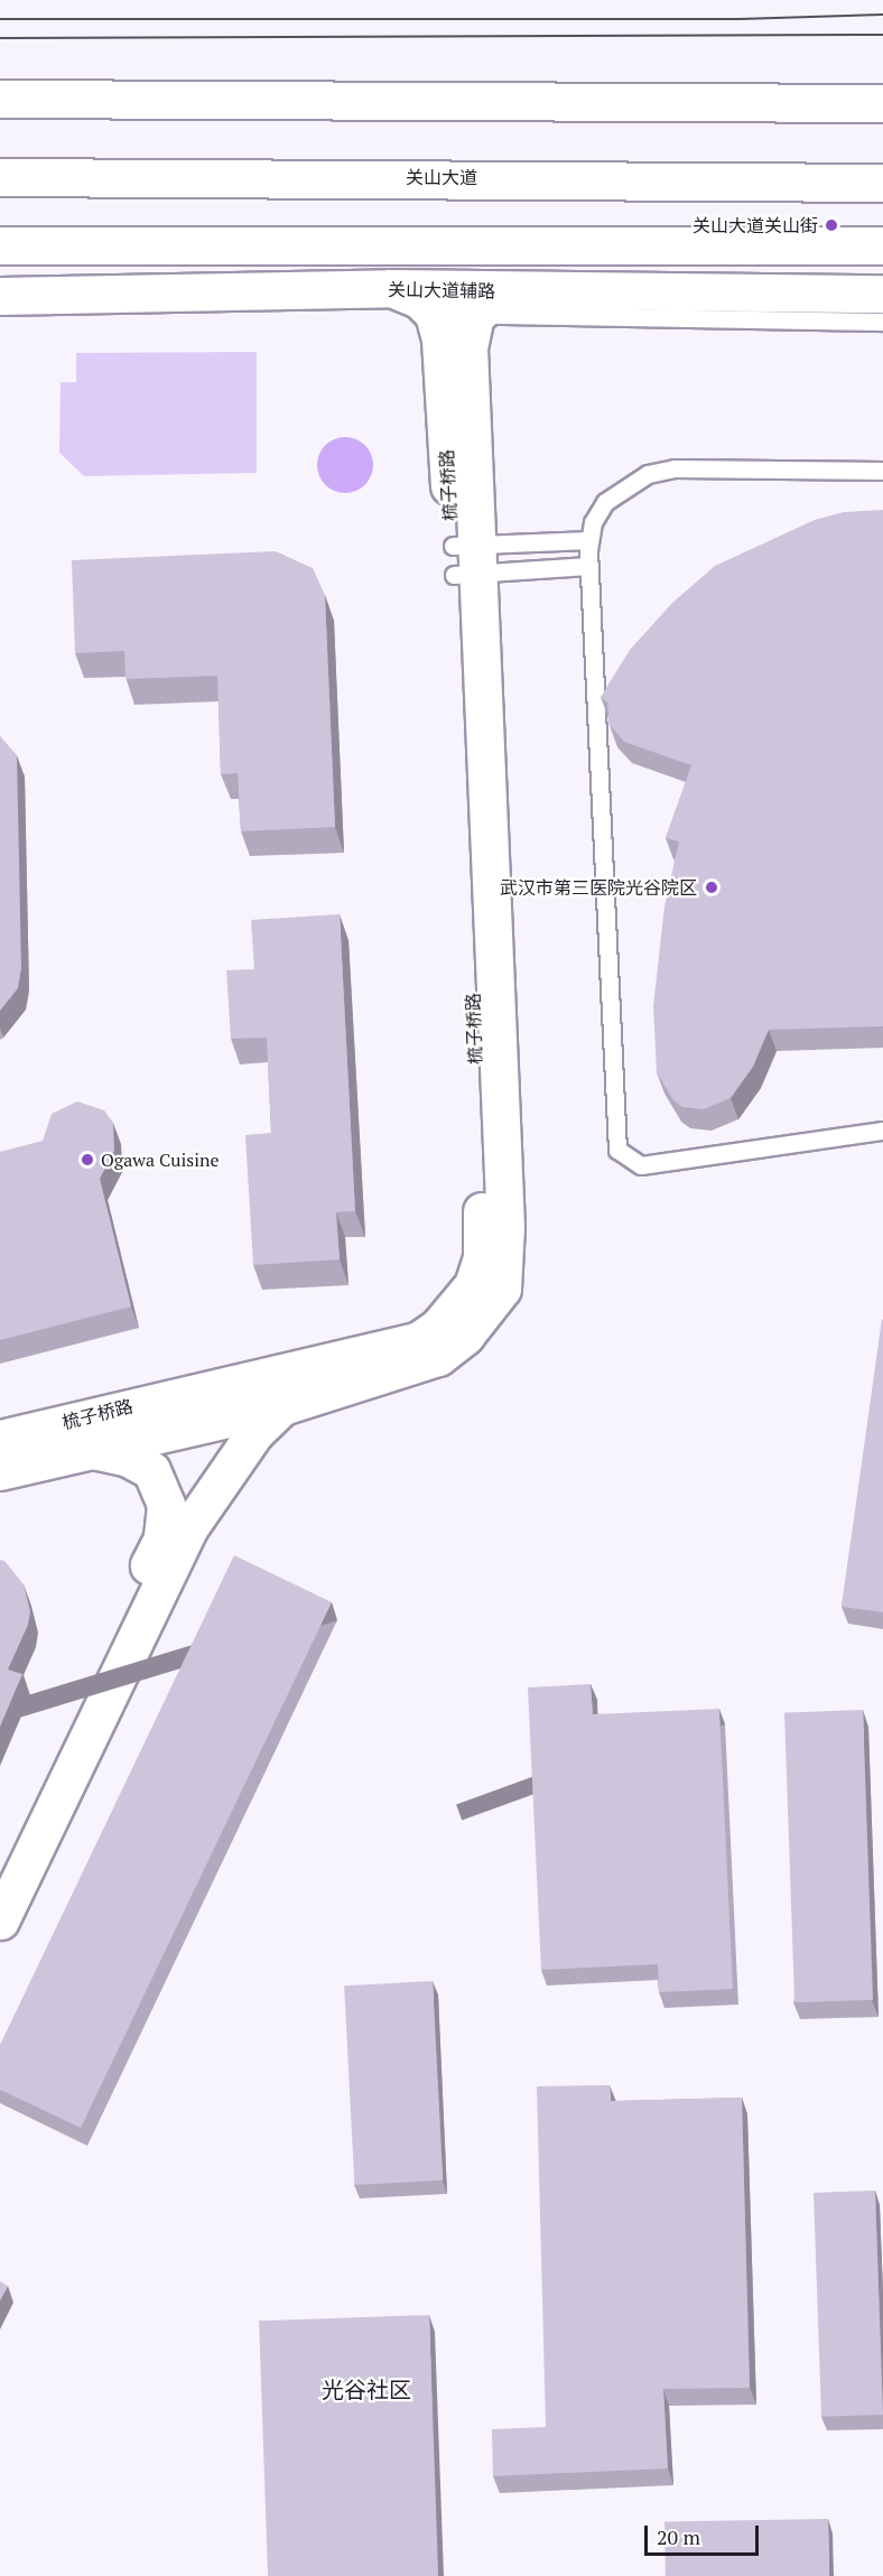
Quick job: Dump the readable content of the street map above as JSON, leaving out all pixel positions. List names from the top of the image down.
{
  "streets": {
    "main road": ["关山大道", "关山大道辅路", "梳子桥路"]
  },
  "districts": ["光谷社区"],
  "places": ["关山大道关山街", "武汉市第三医院光谷院区", "Ogawa Cuisine"],
  "scale_bar": "20 m"
}
